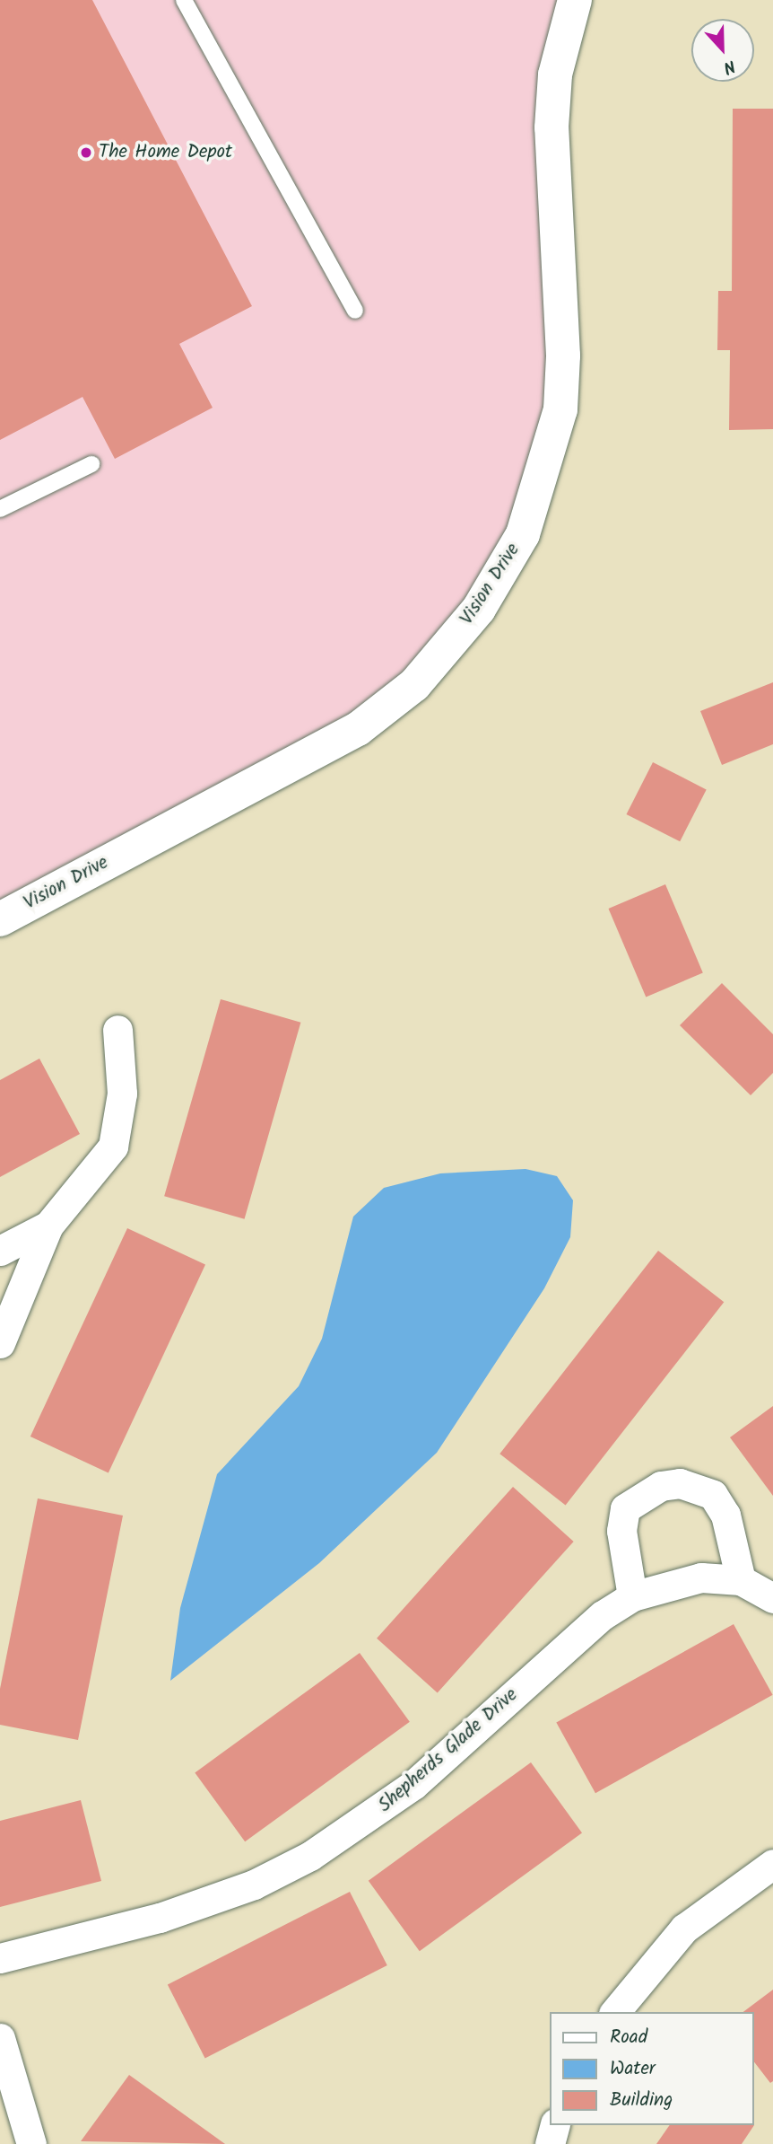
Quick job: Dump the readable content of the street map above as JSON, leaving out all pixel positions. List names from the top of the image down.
{
  "streets": {
    "street": ["Vision Drive", "Shepherds Glade Drive"]
  },
  "places": ["The Home Depot"],
  "legend": ["Road", "Water", "Building"],
  "north": "bottom"
}
